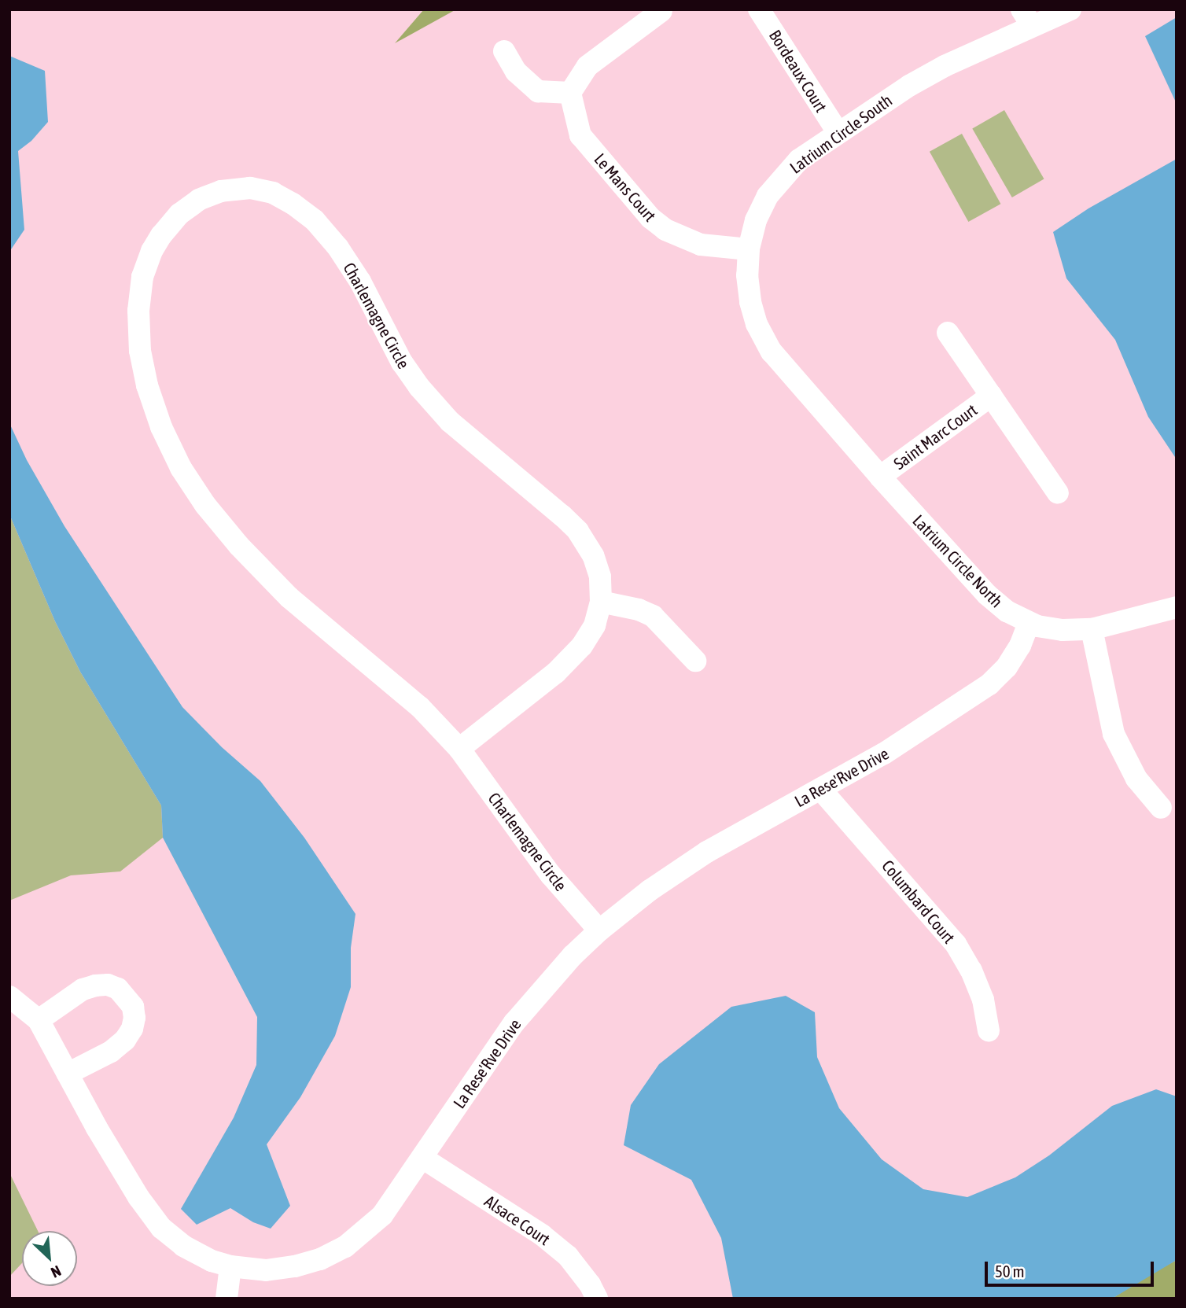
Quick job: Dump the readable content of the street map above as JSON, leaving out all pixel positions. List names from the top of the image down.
{
  "streets": {
    "street": [
      "Bordeaux Court",
      "Latrium Circle South",
      "Le Mans Court",
      "Charlemagne Circle",
      "Saint Marc Court",
      "Latrium Circle North",
      "La Rese'Rve Drive",
      "Columbard Court",
      "Alsace Court"
    ]
  },
  "crossings": [
    ["Bordeaux Court", "Latrium Circle South"],
    ["Latrium Circle South", "Le Mans Court"],
    ["Latrium Circle South", "Saint Marc Court"],
    ["Latrium Circle South", "Latrium Circle North"],
    ["Charlemagne Circle", "La Rese'Rve Drive"],
    ["Saint Marc Court", "Latrium Circle North"],
    ["Latrium Circle North", "La Rese'Rve Drive"],
    ["La Rese'Rve Drive", "Columbard Court"],
    ["La Rese'Rve Drive", "Alsace Court"]
  ],
  "scale_bar": "50 m",
  "north": "bottom right"
}
